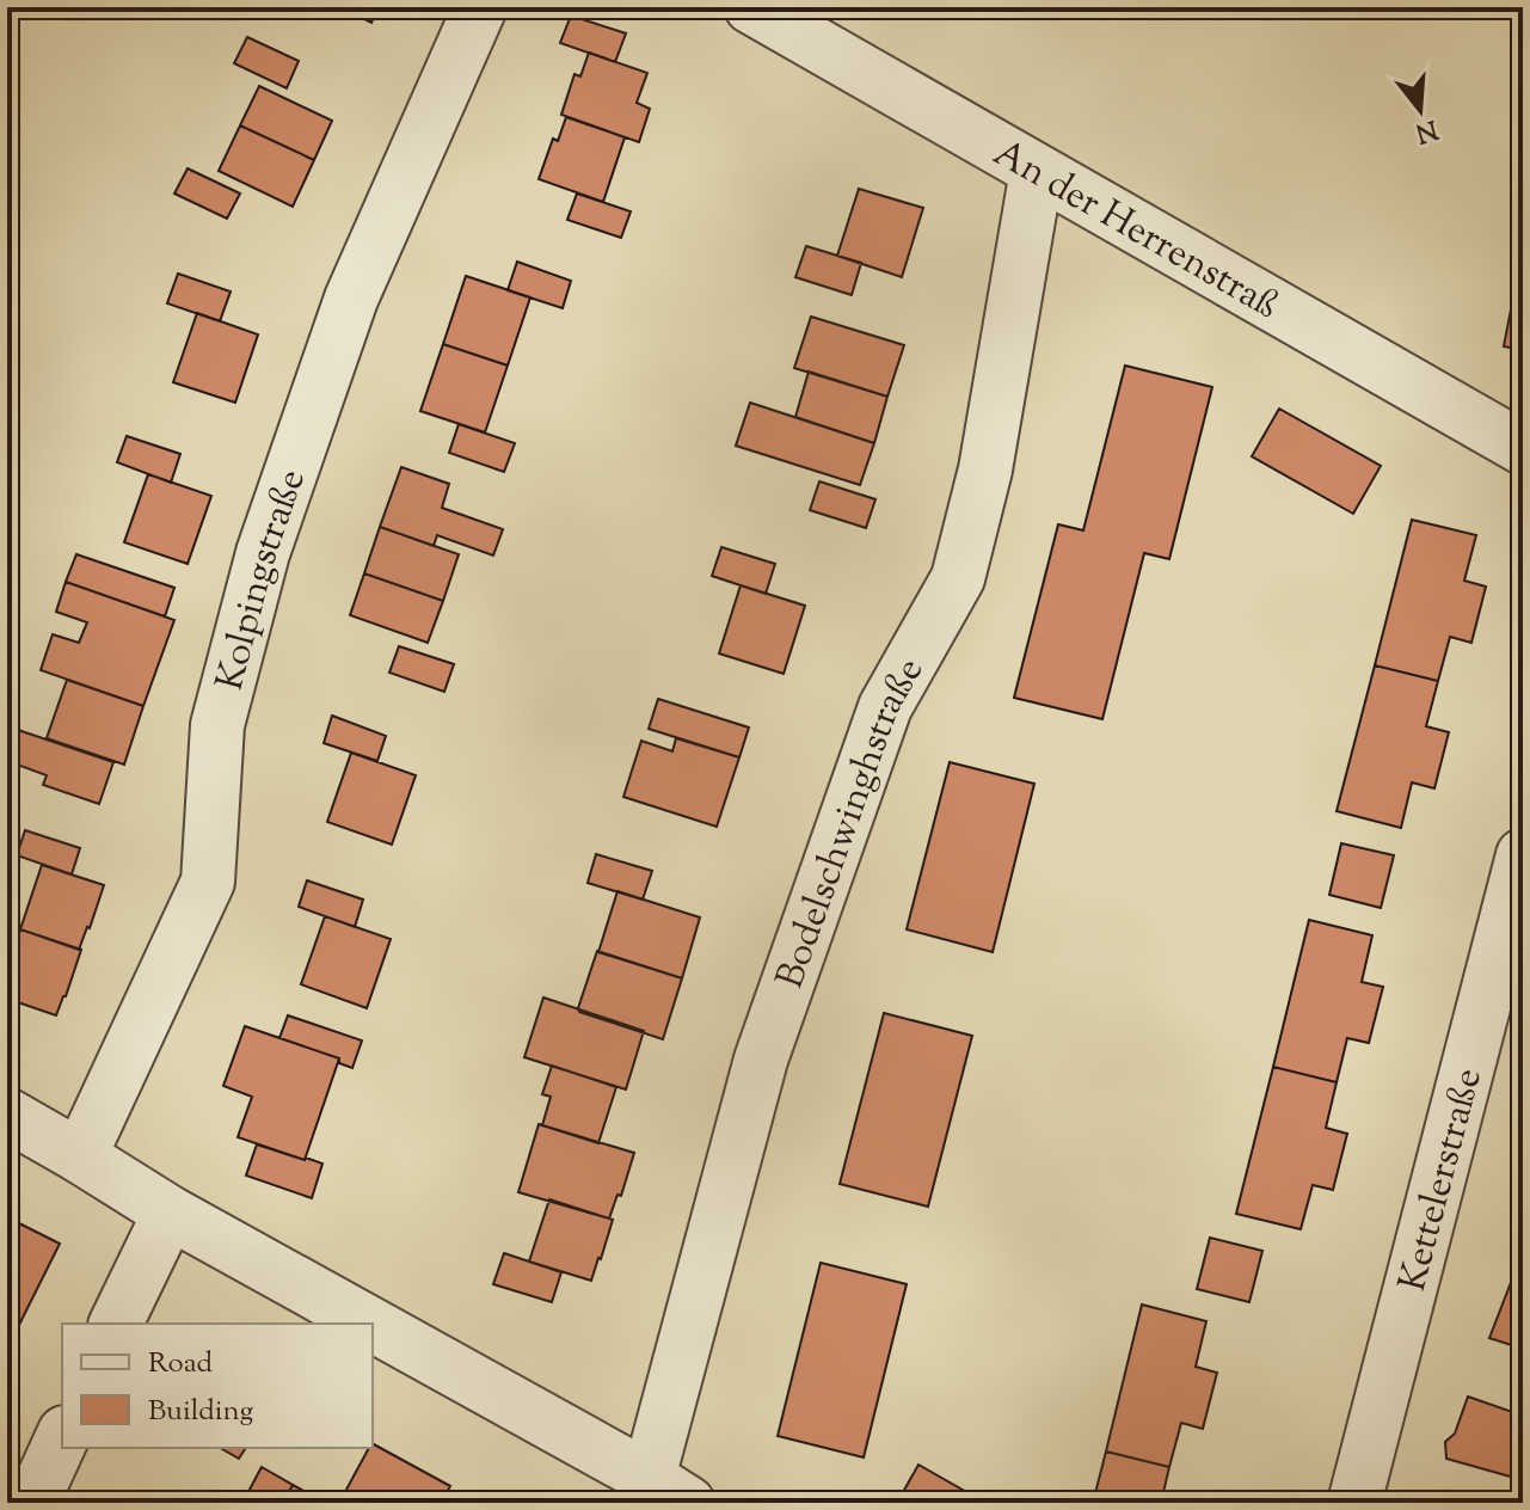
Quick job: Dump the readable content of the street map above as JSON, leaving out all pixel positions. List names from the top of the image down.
{
  "streets": {
    "street": [
      "An der Herrenstraß",
      "Kolpingstraße",
      "Bodelschwinghstraße",
      "Kettelerstraße"
    ]
  },
  "crossings": [
    ["An der Herrenstraß", "Bodelschwinghstraße"]
  ],
  "legend": ["Road", "Building"],
  "north": "bottom"
}
